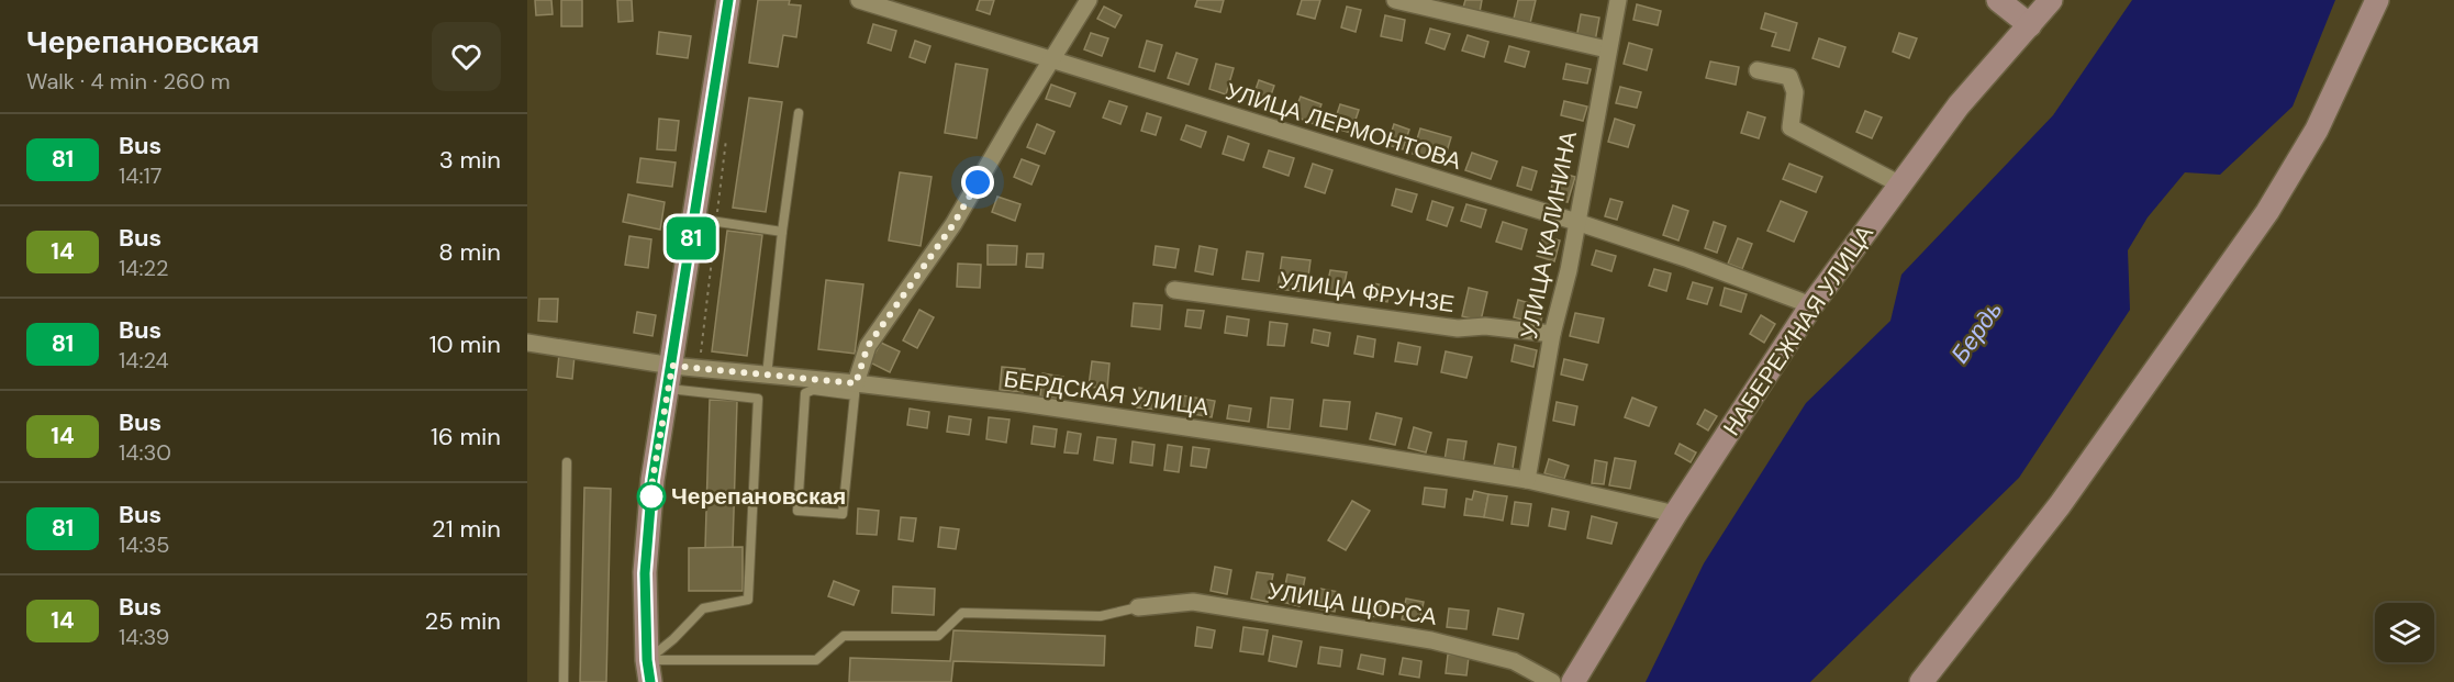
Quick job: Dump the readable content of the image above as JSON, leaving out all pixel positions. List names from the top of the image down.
{
  "streets": {
    "street": [
      "УЛИЦА ЛЕРМОНТОВА",
      "УЛИЦА КАЛИНИНА",
      "УЛИЦА ФРУНЗЕ",
      "НАБЕРЕЖНАЯ УЛИЦА",
      "БЕРДСКАЯ УЛИЦА",
      "УЛИЦА ЩОРСА"
    ]
  },
  "crossings": [
    ["УЛИЦА ЛЕРМОНТОВА", "УЛИЦА КАЛИНИНА"],
    ["УЛИЦА ЛЕРМОНТОВА", "НАБЕРЕЖНАЯ УЛИЦА"],
    ["УЛИЦА КАЛИНИНА", "УЛИЦА ФРУНЗЕ"],
    ["УЛИЦА КАЛИНИНА", "БЕРДСКАЯ УЛИЦА"],
    ["НАБЕРЕЖНАЯ УЛИЦА", "БЕРДСКАЯ УЛИЦА"]
  ],
  "water": ["Бердь"],
  "places": ["Черепановская"],
  "lines": ["bus line 81"],
  "page": {
    "heading": ["Черепановская", "Walk · 4 min · 260 m"],
    "on_map": "81",
    "list": [
      {
        "mark": "81",
        "name": "Bus",
        "note": "14:17",
        "value": "3 min"
      },
      {
        "mark": "14",
        "name": "Bus",
        "note": "14:22",
        "value": "8 min"
      },
      {
        "mark": "81",
        "name": "Bus",
        "note": "14:24",
        "value": "10 min"
      },
      {
        "mark": "14",
        "name": "Bus",
        "note": "14:30",
        "value": "16 min"
      },
      {
        "mark": "81",
        "name": "Bus",
        "note": "14:35",
        "value": "21 min"
      },
      {
        "mark": "14",
        "name": "Bus",
        "note": "14:39",
        "value": "25 min"
      }
    ]
  }
}
